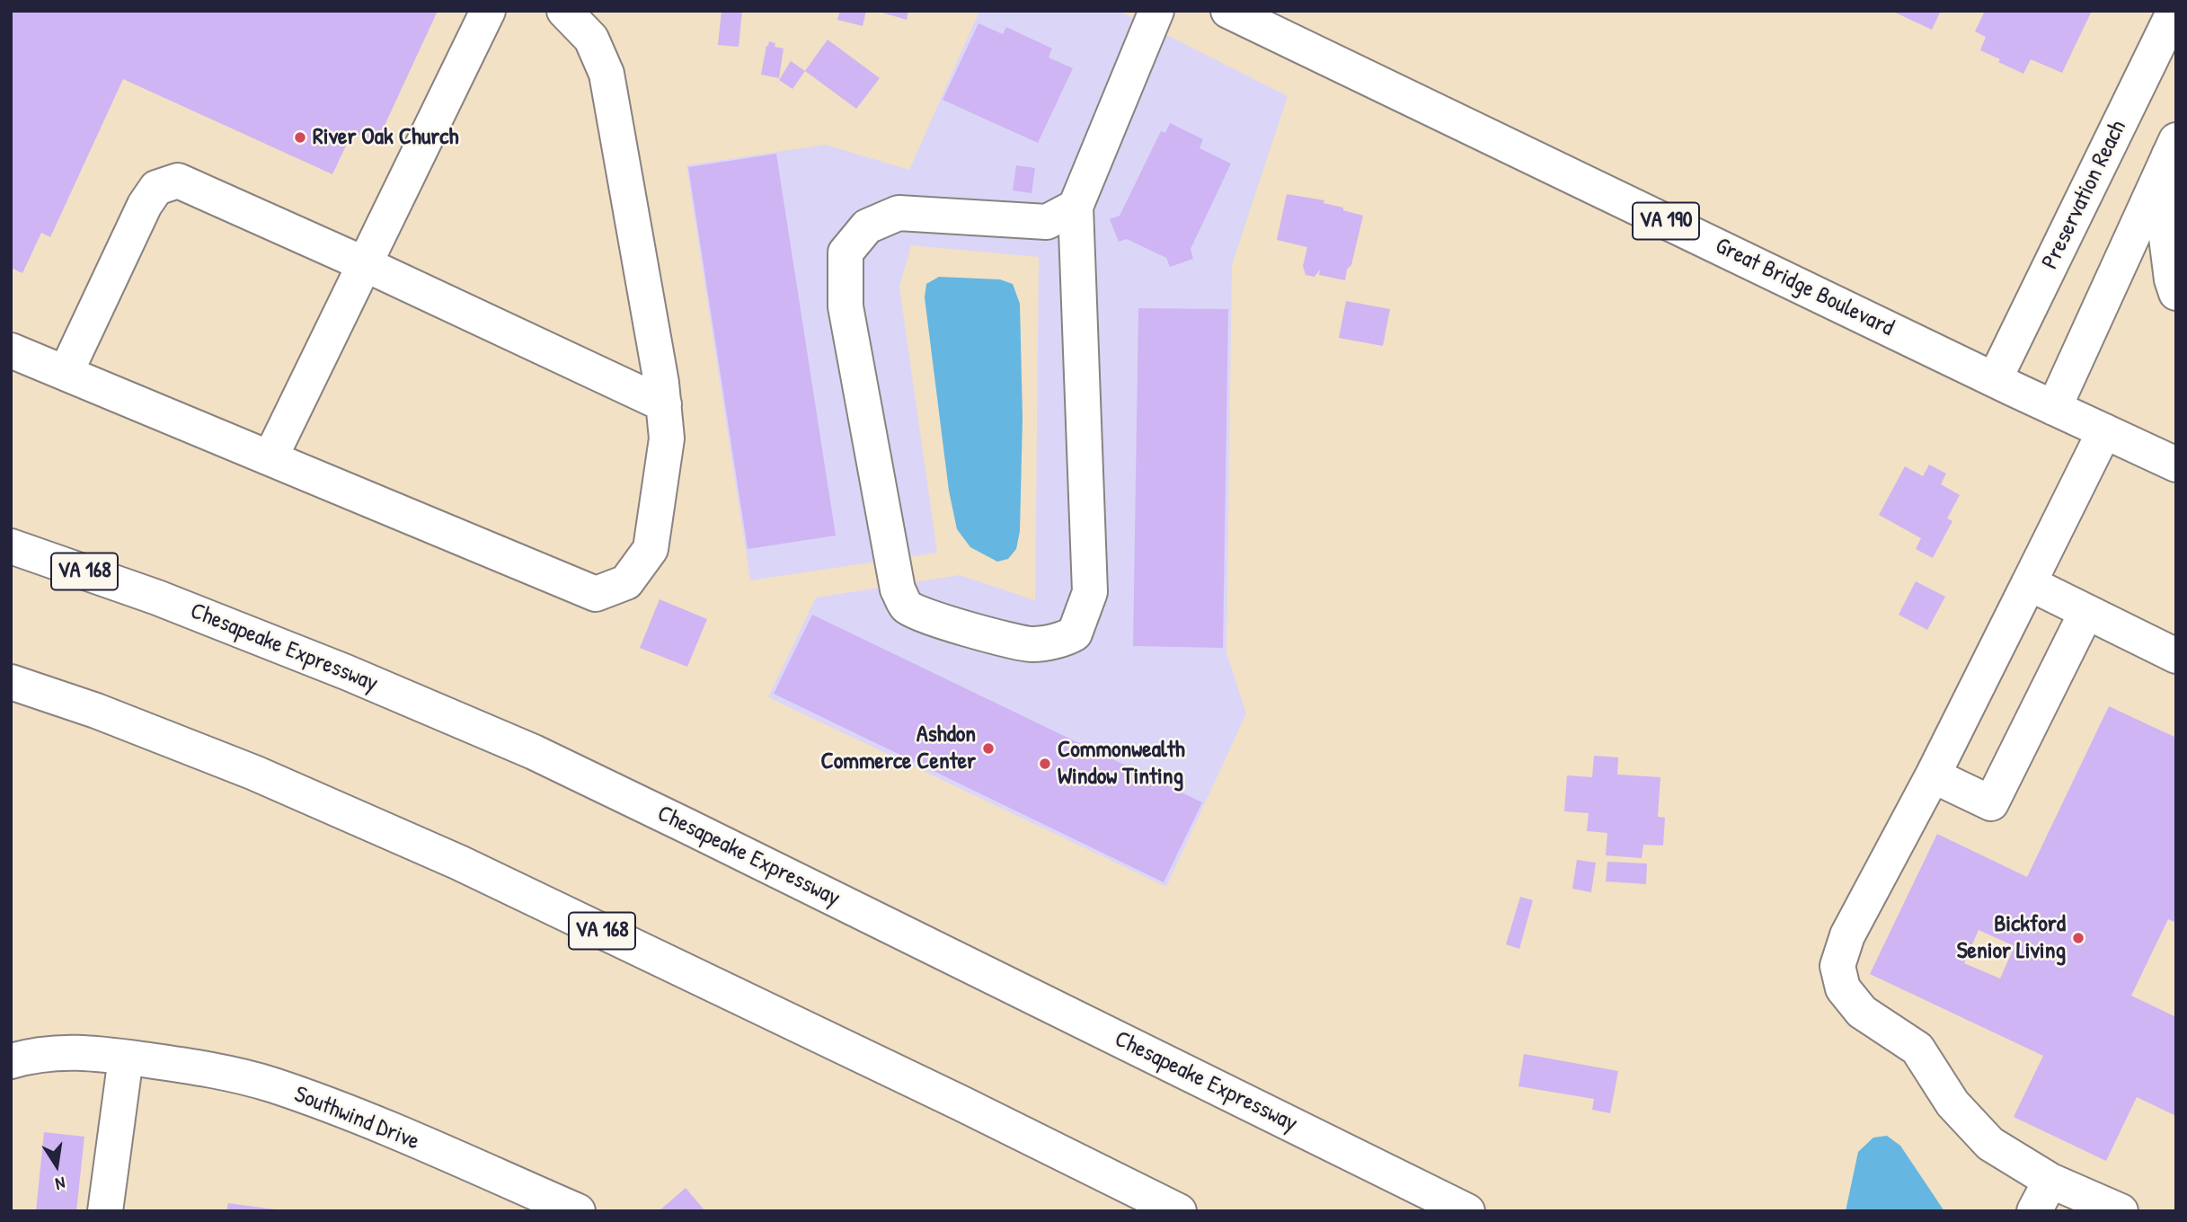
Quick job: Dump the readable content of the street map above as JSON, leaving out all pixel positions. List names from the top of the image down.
{
  "streets": {
    "main road": [
      "Preservation Reach",
      "VA 190",
      "Great Bridge Boulevard",
      "VA 168",
      "Chesapeake Expressway",
      "Southwind Drive"
    ]
  },
  "crossings": [
    ["Preservation Reach", "Great Bridge Boulevard"]
  ],
  "places": [
    "River Oak Church",
    "Ashdon Commerce Center",
    "Commonwealth Window Tinting",
    "Bickford Senior Living"
  ],
  "north": "bottom"
}
